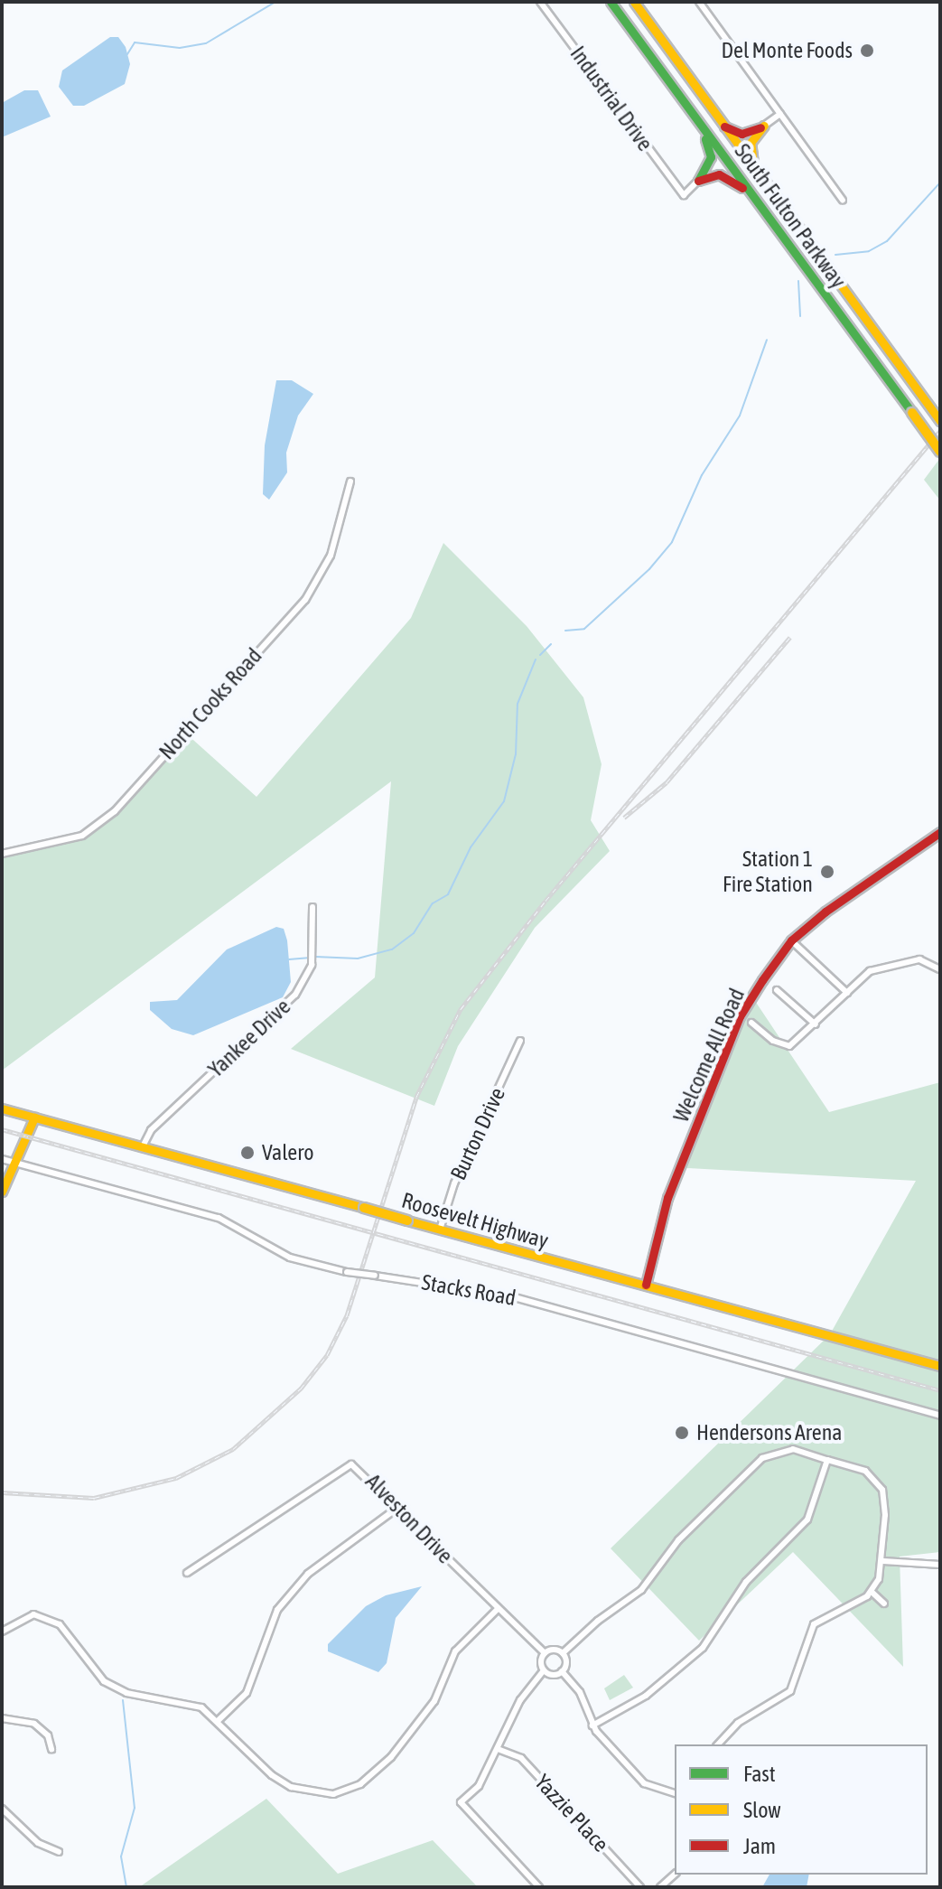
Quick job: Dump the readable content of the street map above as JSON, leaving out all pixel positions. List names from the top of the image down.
{
  "streets": {
    "main road": ["South Fulton Parkway", "Welcome All Road", "Roosevelt Highway"],
    "street": [
      "Industrial Drive",
      "North Cooks Road",
      "Yankee Drive",
      "Burton Drive",
      "Stacks Road",
      "Alveston Drive",
      "Yazzie Place"
    ]
  },
  "crossings": [
    ["Yankee Drive", "Roosevelt Highway"],
    ["Welcome All Road", "Roosevelt Highway"],
    ["Burton Drive", "Roosevelt Highway"]
  ],
  "places": [
    "Del Monte Foods",
    "Station 1 Fire Station",
    "Valero",
    "Hendersons Arena"
  ],
  "legend": ["Fast", "Slow", "Jam"]
}
